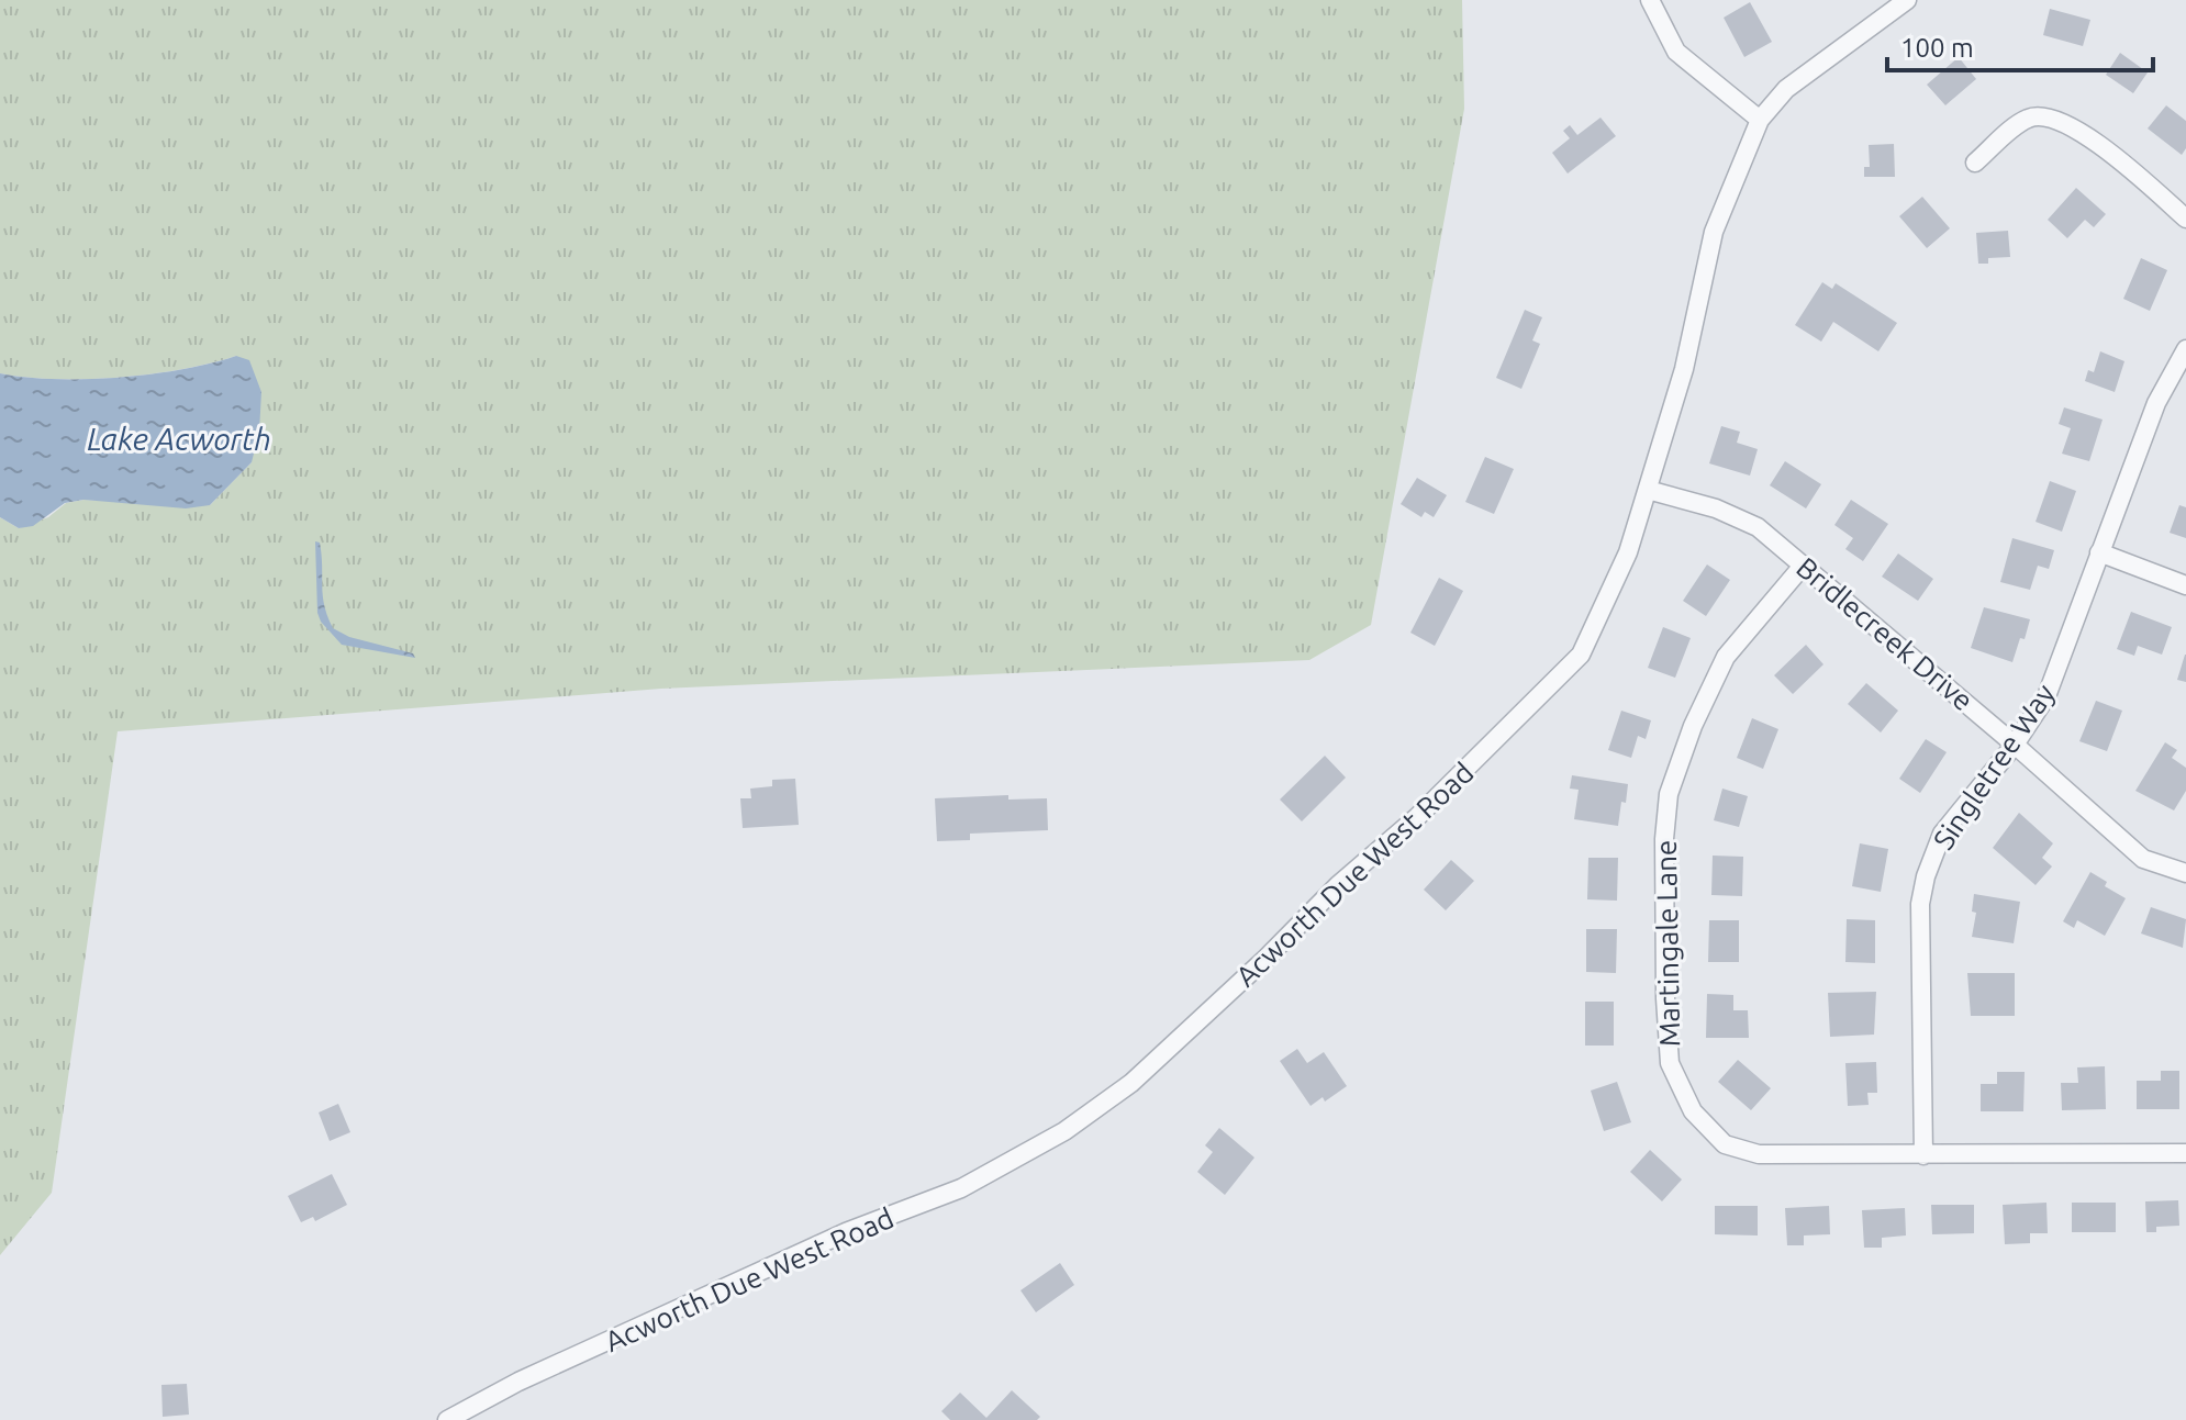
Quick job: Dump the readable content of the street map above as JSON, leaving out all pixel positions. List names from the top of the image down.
{
  "streets": {
    "street": [
      "Bridlecreek Drive",
      "Singletree Way",
      "Acworth Due West Road",
      "Martingale Lane"
    ]
  },
  "crossings": [
    ["Bridlecreek Drive", "Singletree Way"],
    ["Bridlecreek Drive", "Acworth Due West Road"],
    ["Bridlecreek Drive", "Martingale Lane"],
    ["Singletree Way", "Martingale Lane"]
  ],
  "water": ["Lake Acworth"],
  "scale_bar": "100 m"
}
